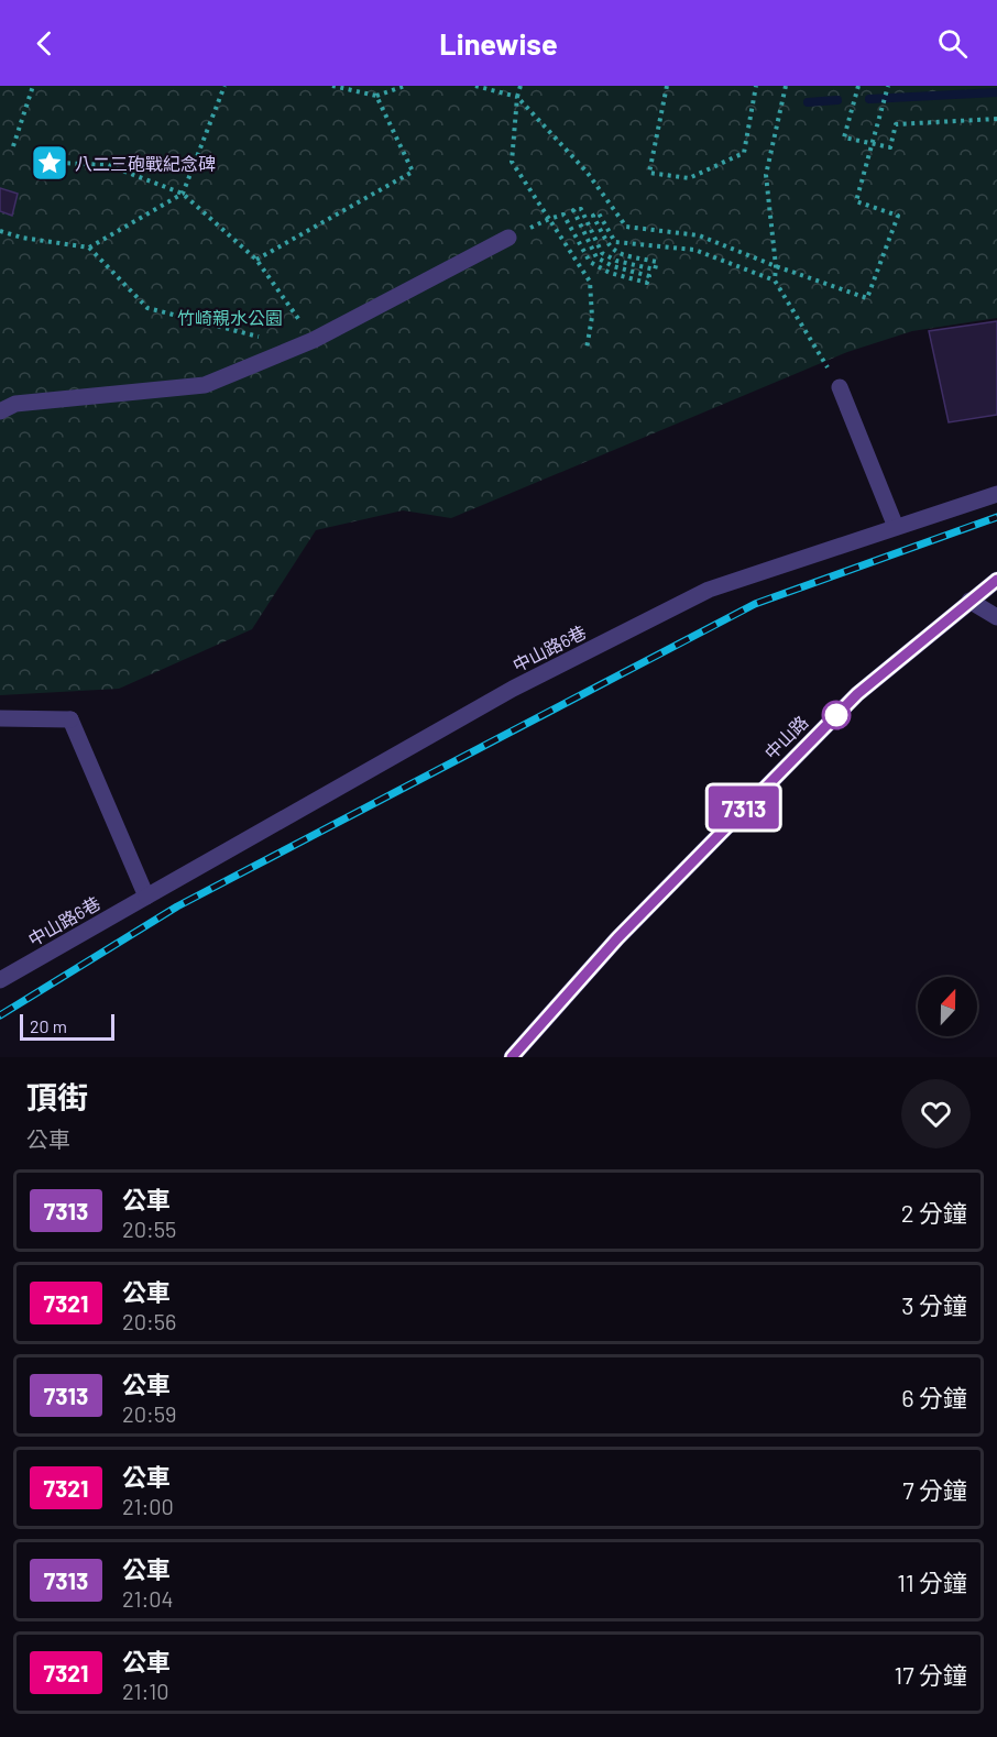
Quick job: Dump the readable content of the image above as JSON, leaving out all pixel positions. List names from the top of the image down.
{
  "streets": {
    "street": ["中山路6巷", "中山路"]
  },
  "parks": ["竹崎親水公園"],
  "places": {
    "place": ["八二三砲戰紀念碑"]
  },
  "lines": ["bus line 7313"],
  "scale_bar": "20 m",
  "north": "top",
  "page": {
    "header": "Linewise",
    "on_map": "7313",
    "scale": "20 m",
    "heading": ["頂街", "公車"],
    "list": [
      {
        "mark": "7313",
        "name": "公車",
        "note": "20:55",
        "value": "2 分鐘"
      },
      {
        "mark": "7321",
        "name": "公車",
        "note": "20:56",
        "value": "3 分鐘"
      },
      {
        "mark": "7313",
        "name": "公車",
        "note": "20:59",
        "value": "6 分鐘"
      },
      {
        "mark": "7321",
        "name": "公車",
        "note": "21:00",
        "value": "7 分鐘"
      },
      {
        "mark": "7313",
        "name": "公車",
        "note": "21:04",
        "value": "11 分鐘"
      },
      {
        "mark": "7321",
        "name": "公車",
        "note": "21:10",
        "value": "17 分鐘"
      }
    ]
  }
}
